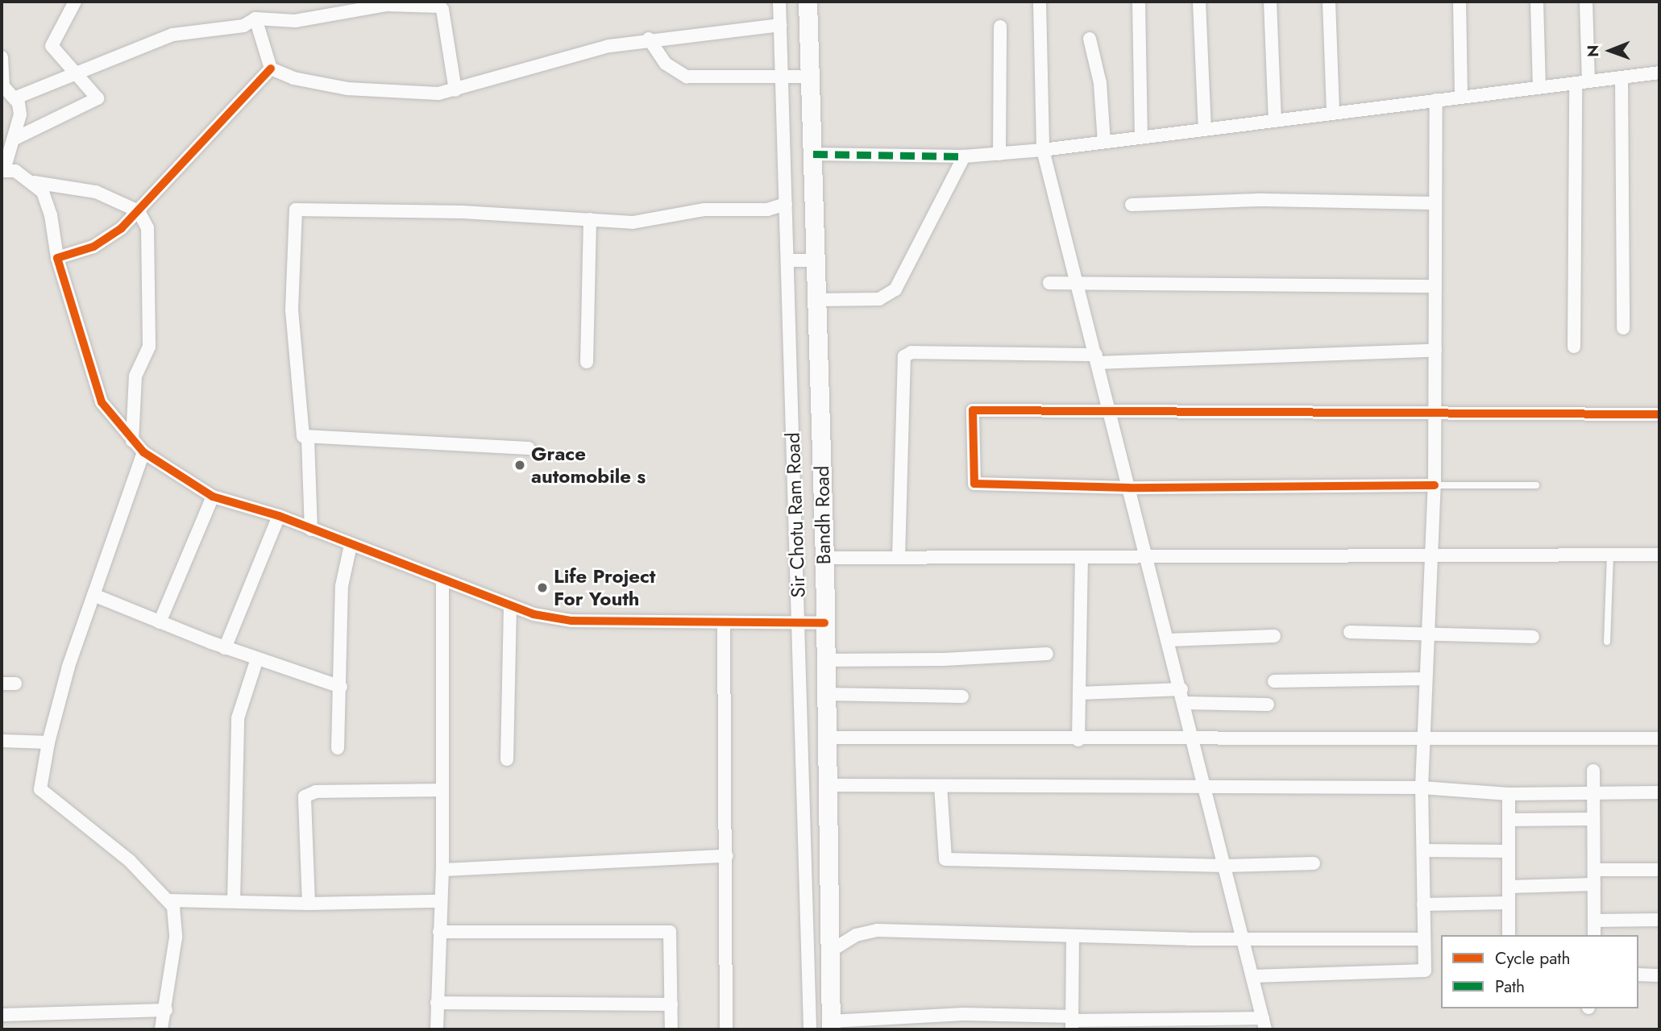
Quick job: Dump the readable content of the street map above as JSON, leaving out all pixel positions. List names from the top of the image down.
{
  "streets": {
    "street": ["Sir Chotu Ram Road", "Bandh Road"]
  },
  "places": ["Grace automobile s", "Life Project For Youth"],
  "legend": ["Cycle path", "Path"],
  "north": "left"
}
